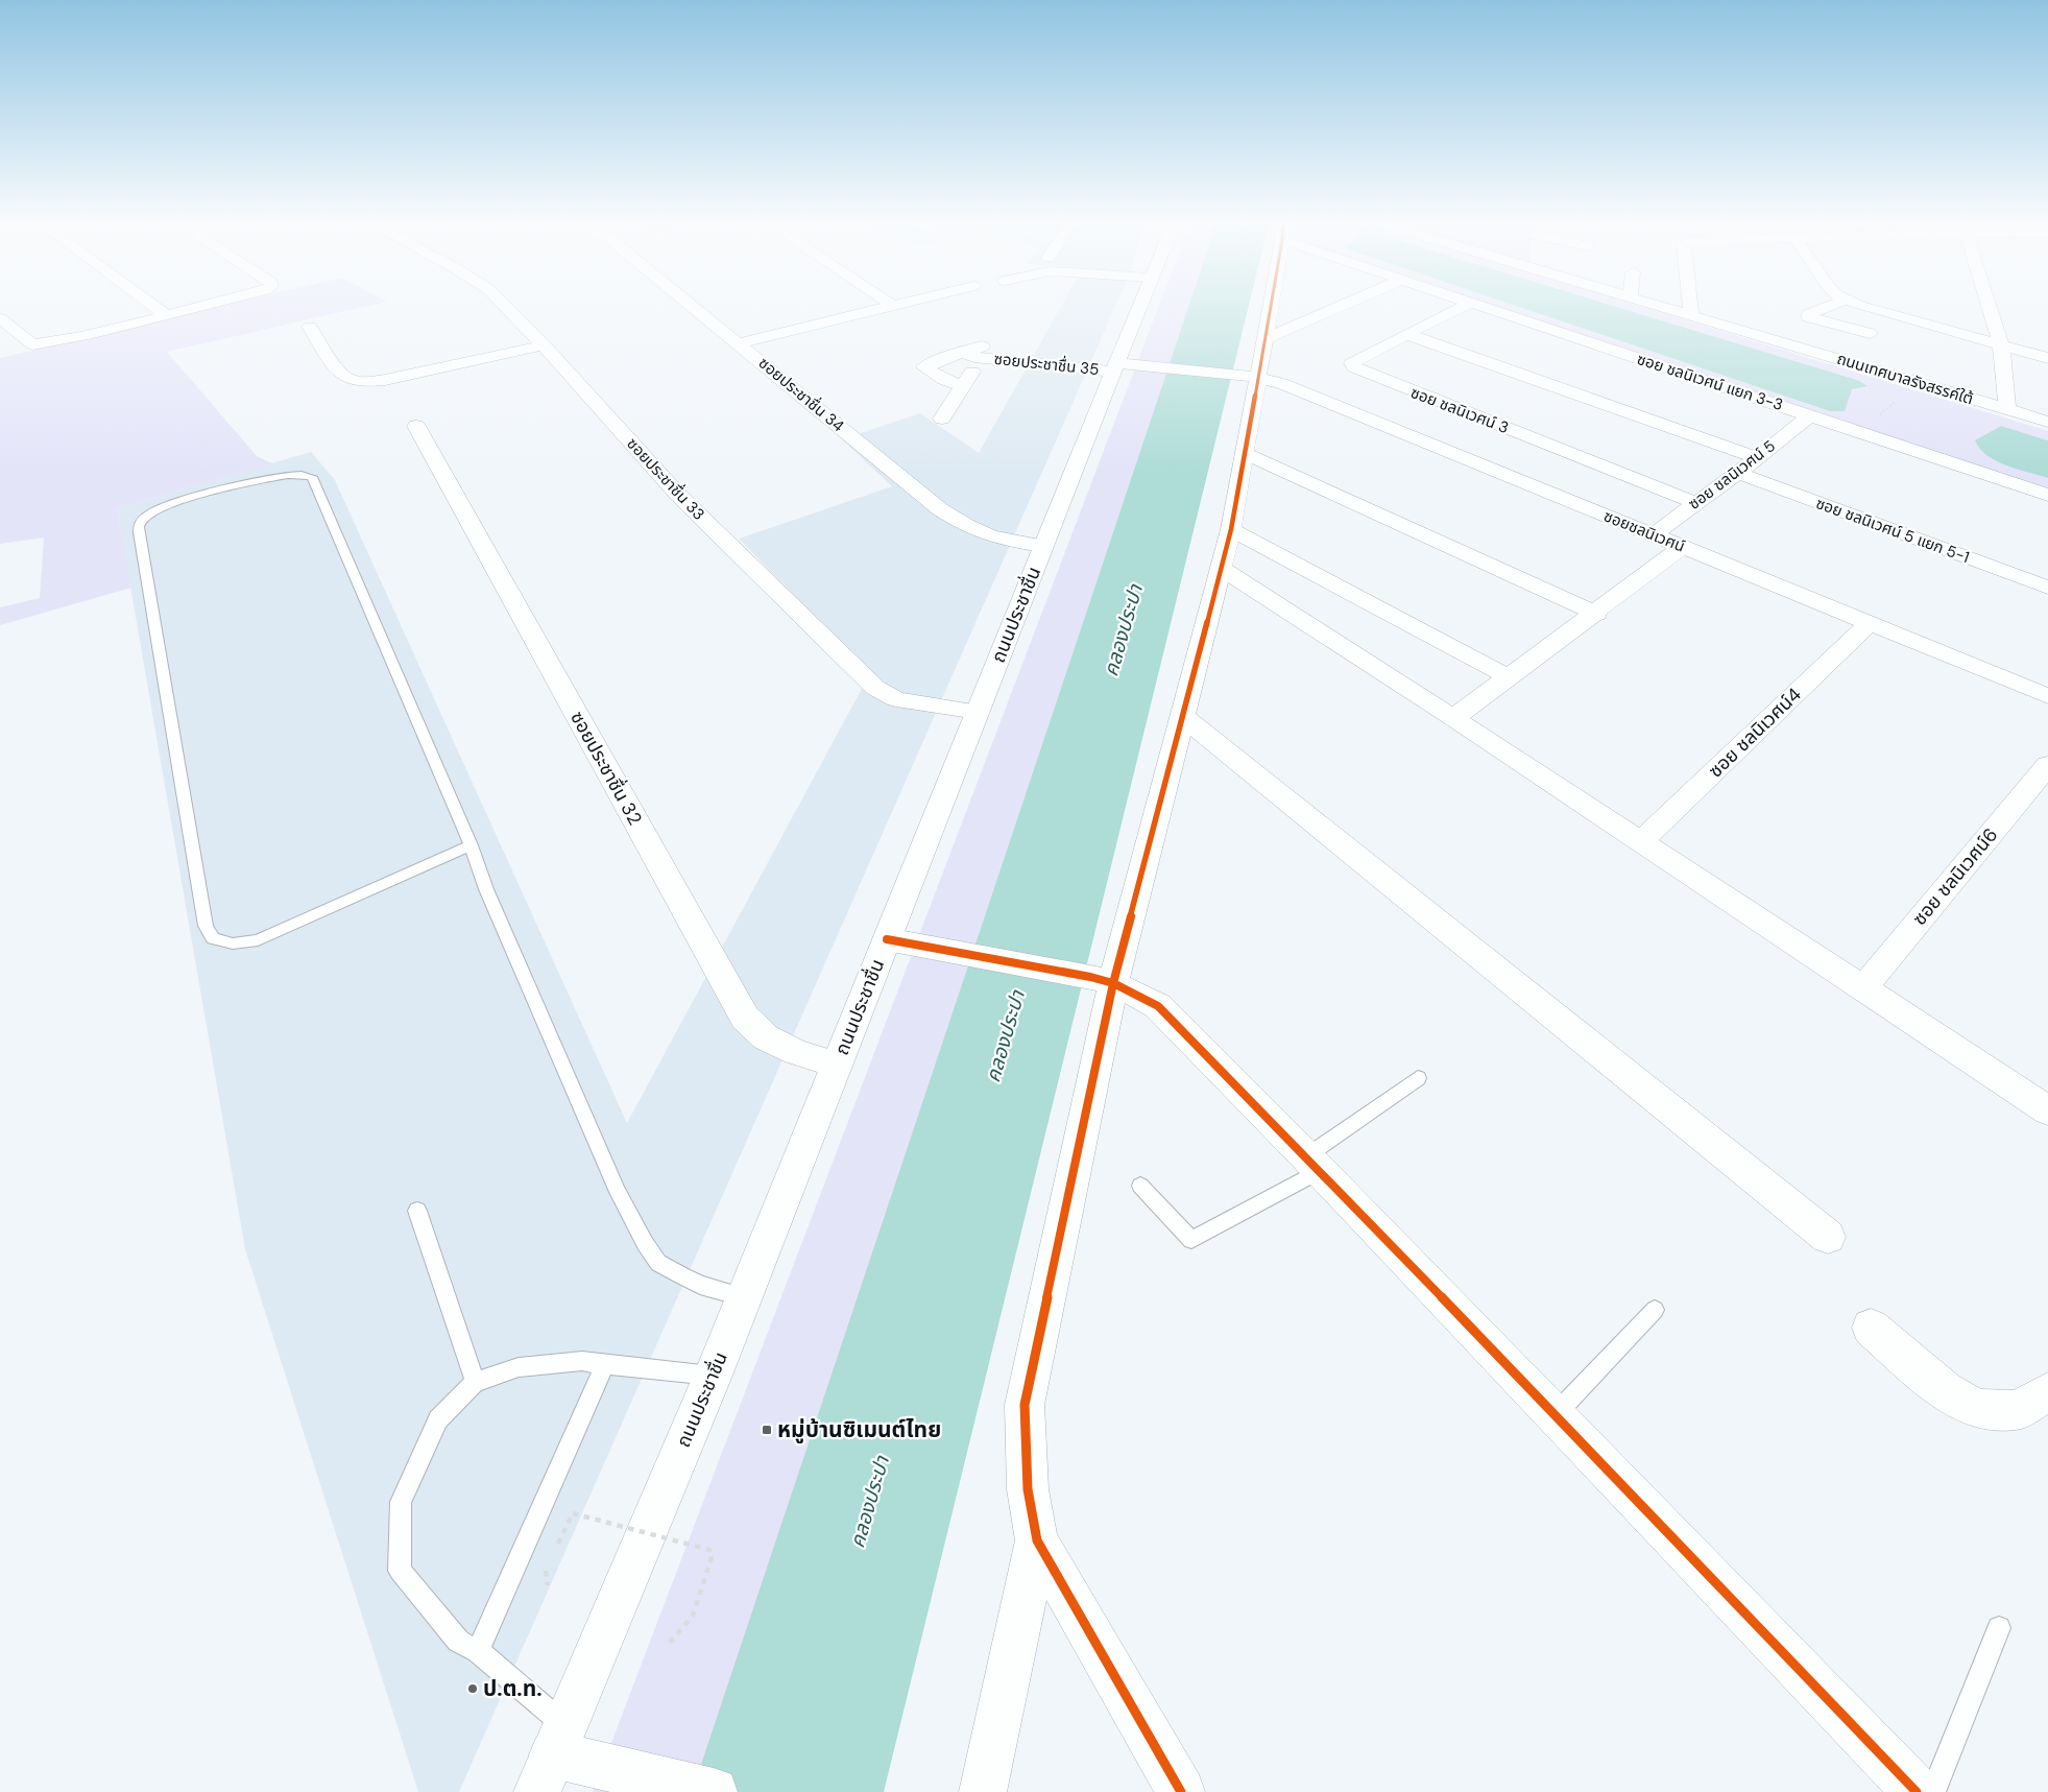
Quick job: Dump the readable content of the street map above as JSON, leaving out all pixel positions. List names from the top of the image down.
{
  "streets": {
    "street": [
      "ซอยประชาชื่น 35",
      "ถนนเทศบาลรังสรรค์ใต้",
      "ซอย ชลนิเวศน์ แยก 3-3",
      "ซอยประชาชื่น 34",
      "ซอย ชลนิเวศน์ 3",
      "ซอย ชลนิเวศน์ 5",
      "ซอยประชาชื่น 33",
      "ซอย ชลนิเวศน์ 5 แยก 5-1",
      "ซอยชลนิเวศน์",
      "ถนนประชาชื่น",
      "ซอย ชลนิเวศน์4",
      "ซอยประชาชื่น 32",
      "ซอย ชลนิเวศน์6"
    ]
  },
  "crossings": [
    ["ซอยประชาชื่น 35", "ซอยชลนิเวศน์"],
    ["ซอยประชาชื่น 35", "ถนนประชาชื่น"],
    ["ซอย ชลนิเวศน์ แยก 3-3", "ซอย ชลนิเวศน์ 5"],
    ["ซอยประชาชื่น 34", "ถนนประชาชื่น"],
    ["ซอย ชลนิเวศน์ 3", "ซอย ชลนิเวศน์ 5"],
    ["ซอย ชลนิเวศน์ 5", "ซอย ชลนิเวศน์ 5 แยก 5-1"],
    ["ซอย ชลนิเวศน์ 5", "ซอยชลนิเวศน์"],
    ["ซอยประชาชื่น 33", "ถนนประชาชื่น"],
    ["ซอยชลนิเวศน์", "ซอย ชลนิเวศน์4"],
    ["ถนนประชาชื่น", "ซอยประชาชื่น 32"]
  ],
  "water": ["คลองประปา"],
  "places": {
    "transit": ["หมู่บ้านซิเมนต์ไทย"],
    "other": ["ป.ต.ท."]
  }
}
